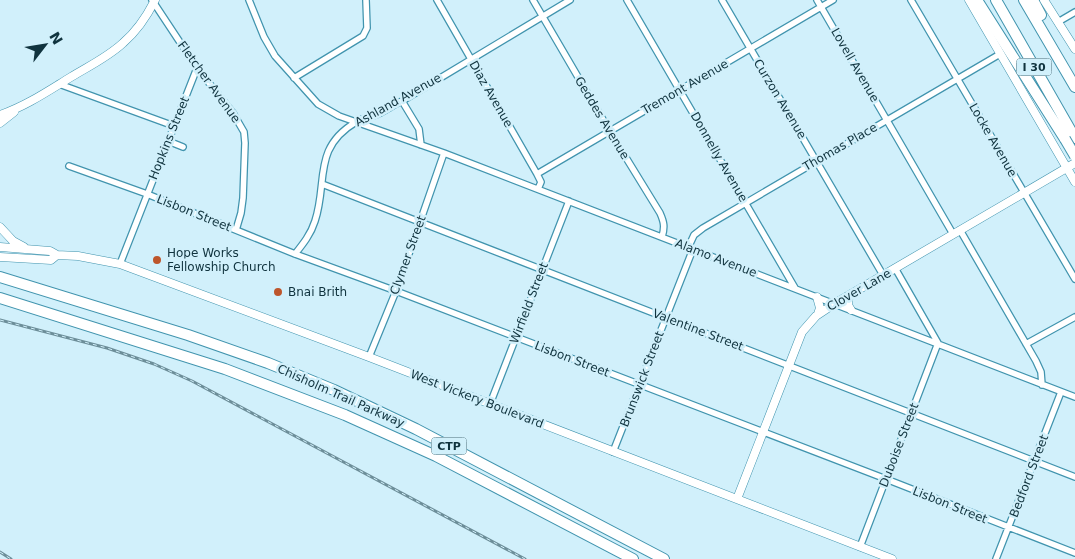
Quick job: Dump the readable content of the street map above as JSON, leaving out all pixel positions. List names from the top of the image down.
{
  "streets": {
    "highway": ["I 30", "Chisholm Trail Parkway", "CTP"],
    "main road": ["Clover Lane", "West Vickery Boulevard"],
    "street": [
      "Lovell Avenue",
      "Fletcher Avenue",
      "Tremont Avenue",
      "Diaz Avenue",
      "Curzon Avenue",
      "Ashland Avenue",
      "Geddes Avenue",
      "Hopkins Street",
      "Locke Avenue",
      "Thomas Place",
      "Donnelly Avenue",
      "Lisbon Street",
      "Clymer Street",
      "Alamo Avenue",
      "Wirfield Street",
      "Valentine Street",
      "Brunswick Street",
      "Duboise Street",
      "Bedford Street"
    ]
  },
  "crossings": [
    ["Lovell Avenue", "Tremont Avenue"],
    ["Lovell Avenue", "Thomas Place"],
    ["Lovell Avenue", "Alamo Avenue"],
    ["Lovell Avenue", "Clover Lane"],
    ["Fletcher Avenue", "Hopkins Street"],
    ["Fletcher Avenue", "Lisbon Street"],
    ["Tremont Avenue", "Diaz Avenue"],
    ["Tremont Avenue", "Curzon Avenue"],
    ["Tremont Avenue", "Geddes Avenue"],
    ["Tremont Avenue", "Donnelly Avenue"],
    ["Diaz Avenue", "Ashland Avenue"],
    ["Diaz Avenue", "Alamo Avenue"],
    ["Curzon Avenue", "Thomas Place"],
    ["Curzon Avenue", "Clover Lane"],
    ["Ashland Avenue", "Geddes Avenue"],
    ["Ashland Avenue", "Lisbon Street"],
    ["Ashland Avenue", "Alamo Avenue"],
    ["Ashland Avenue", "Valentine Street"],
    ["Geddes Avenue", "Alamo Avenue"],
    ["Hopkins Street", "Lisbon Street"],
    ["Hopkins Street", "West Vickery Boulevard"],
    ["Locke Avenue", "Thomas Place"],
    ["Locke Avenue", "Clover Lane"],
    ["Thomas Place", "Donnelly Avenue"],
    ["Thomas Place", "Alamo Avenue"],
    ["Thomas Place", "Brunswick Street"],
    ["Donnelly Avenue", "Alamo Avenue"],
    ["Lisbon Street", "Clymer Street"],
    ["Lisbon Street", "Clover Lane"],
    ["Lisbon Street", "Wirfield Street"],
    ["Lisbon Street", "Brunswick Street"],
    ["Lisbon Street", "Duboise Street"],
    ["Lisbon Street", "Bedford Street"],
    ["Clymer Street", "Alamo Avenue"],
    ["Clymer Street", "Valentine Street"],
    ["Clymer Street", "West Vickery Boulevard"],
    ["Alamo Avenue", "Clover Lane"],
    ["Alamo Avenue", "Wirfield Street"],
    ["Alamo Avenue", "Brunswick Street"],
    ["Alamo Avenue", "Duboise Street"],
    ["Alamo Avenue", "Bedford Street"],
    ["Clover Lane", "Valentine Street"],
    ["Clover Lane", "West Vickery Boulevard"],
    ["Wirfield Street", "Valentine Street"],
    ["Wirfield Street", "West Vickery Boulevard"],
    ["Valentine Street", "Brunswick Street"],
    ["Valentine Street", "Duboise Street"],
    ["Valentine Street", "Bedford Street"],
    ["Brunswick Street", "West Vickery Boulevard"],
    ["West Vickery Boulevard", "Duboise Street"]
  ],
  "places": ["Hope Works Fellowship Church", "Bnai Brith"],
  "north": "top right"
}
